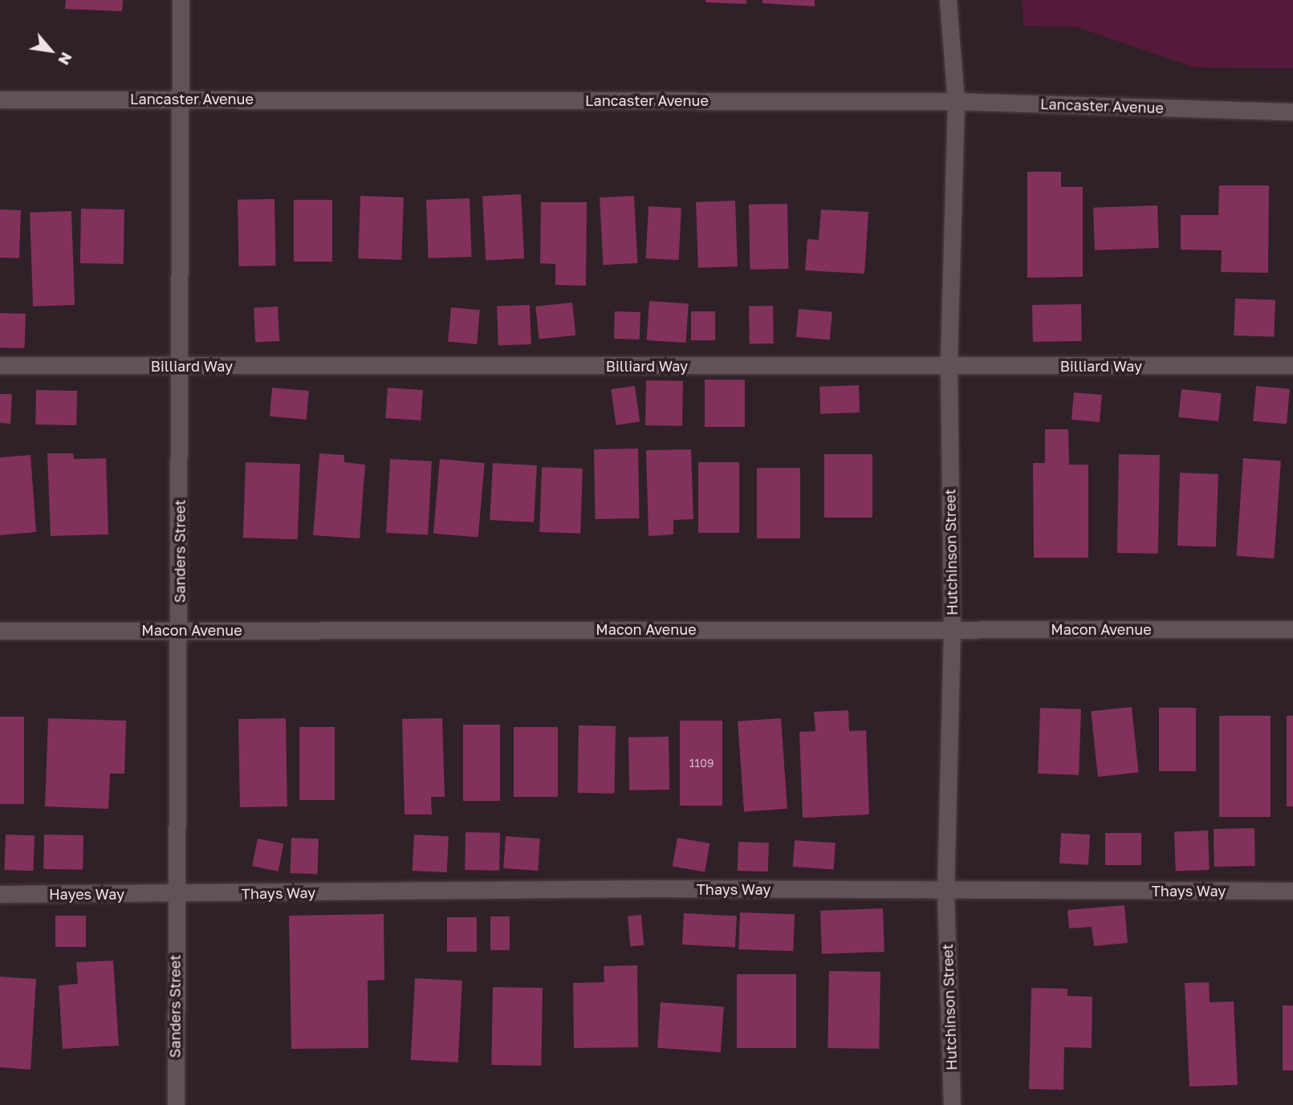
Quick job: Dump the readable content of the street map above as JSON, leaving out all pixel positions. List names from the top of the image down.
{
  "streets": {
    "street": [
      "Lancaster Avenue",
      "Billiard Way",
      "Sanders Street",
      "Hutchinson Street",
      "Macon Avenue",
      "Thays Way",
      "Hayes Way"
    ]
  },
  "crossings": [
    ["Lancaster Avenue", "Sanders Street"],
    ["Lancaster Avenue", "Hutchinson Street"],
    ["Billiard Way", "Sanders Street"],
    ["Billiard Way", "Hutchinson Street"],
    ["Sanders Street", "Macon Avenue"],
    ["Sanders Street", "Thays Way"],
    ["Sanders Street", "Hayes Way"],
    ["Hutchinson Street", "Macon Avenue"],
    ["Hutchinson Street", "Thays Way"],
    ["Thays Way", "Hayes Way"]
  ],
  "house_numbers": ["1109"],
  "north": "bottom right"
}
